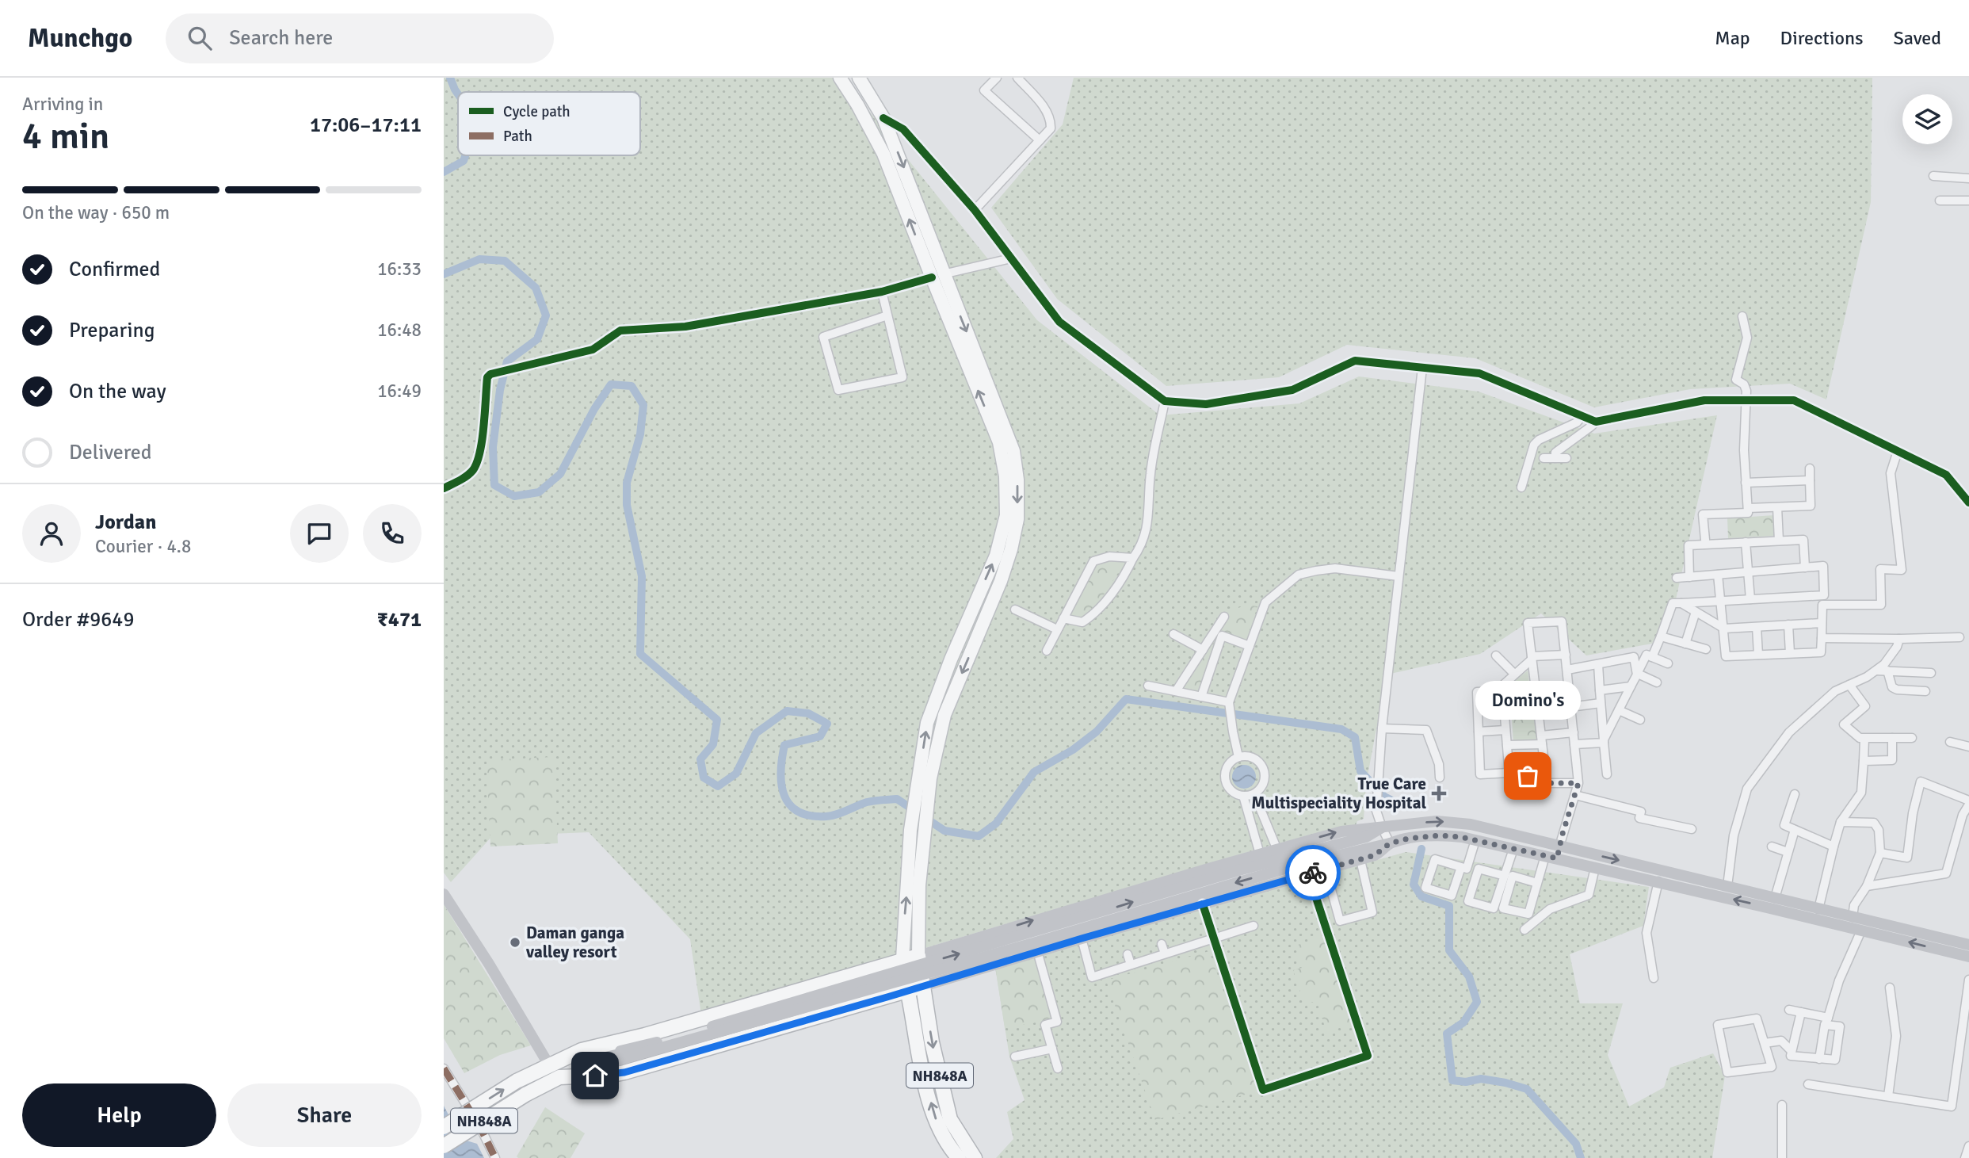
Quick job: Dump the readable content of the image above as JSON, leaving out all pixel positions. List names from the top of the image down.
{
  "streets": {
    "highway": ["NH848A"]
  },
  "places": {
    "other": ["Domino's", "Daman ganga valley resort"],
    "health": ["True Care Multispeciality Hospital"]
  },
  "legend": ["Cycle path", "Path"],
  "page": {
    "header": "Munchgo",
    "search": "Search here",
    "nav": ["Map", "Directions", "Saved"],
    "heading": ["4 min", "Arriving in", "17:06–17:11"],
    "panel": [
      "Jordan",
      "Courier · 4.8",
      "Order #9649",
      "₹471"
    ],
    "bar": "On the way · 650 m",
    "list": [
      ["Confirmed", "16:33"],
      ["Preparing", "16:48"],
      ["On the way", "16:49"],
      "Delivered"
    ],
    "bubble": "Domino's",
    "buttons": ["Help", "Share"]
  }
}
